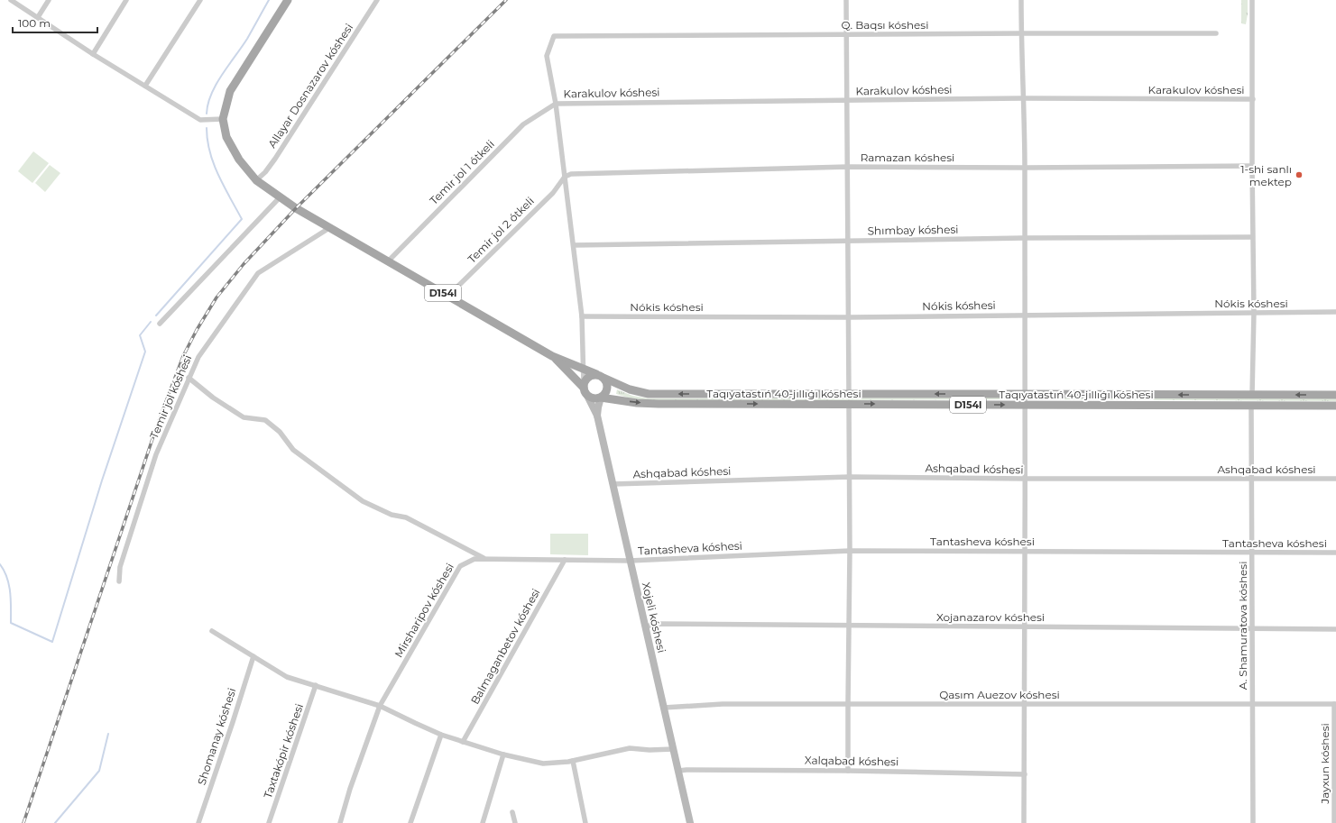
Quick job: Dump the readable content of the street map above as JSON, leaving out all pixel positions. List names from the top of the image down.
{
  "streets": {
    "main road": ["D154l", "Taqıyatastıń 40-jıllıǵı kóshesi"],
    "street": [
      "Q. Baqsı kóshesi",
      "Allayar Dosnazarov kóshesi",
      "Karakulov kóshesi",
      "Ramazan kóshesi",
      "Temir jol 1 ótkeli",
      "Temir jol 2 ótkeli",
      "Shımbay kóshesi",
      "Nókis kóshesi",
      "Temir jol kóshesi",
      "Ashqabad kóshesi",
      "Tantasheva kóshesi",
      "Mirsharipov kóshesi",
      "Xojanazarov kóshesi",
      "Xojeli kóshesi",
      "A. Shamuratova kóshesi",
      "Balmaganbetov kóshesi",
      "Qasım Auezov kóshesi",
      "Shomanay kóshesi",
      "Taxtakópir kóshesi",
      "Xalqabad kóshesi",
      "Jayxun kóshesi"
    ]
  },
  "crossings": [
    ["Q. Baqsı kóshesi", "Karakulov kóshesi"],
    ["Q. Baqsı kóshesi", "Temir jol 1 ótkeli"],
    ["Allayar Dosnazarov kóshesi", "D154l"],
    ["Karakulov kóshesi", "Temir jol 1 ótkeli"],
    ["Ramazan kóshesi", "Temir jol 2 ótkeli"],
    ["Temir jol 1 ótkeli", "D154l"],
    ["Temir jol 2 ótkeli", "D154l"],
    ["D154l", "Taqıyatastıń 40-jıllıǵı kóshesi"],
    ["D154l", "Temir jol kóshesi"],
    ["Taqıyatastıń 40-jıllıǵı kóshesi", "A. Shamuratova kóshesi"],
    ["Ashqabad kóshesi", "Xojeli kóshesi"],
    ["Ashqabad kóshesi", "A. Shamuratova kóshesi"],
    ["Tantasheva kóshesi", "Mirsharipov kóshesi"],
    ["Tantasheva kóshesi", "Xojeli kóshesi"],
    ["Tantasheva kóshesi", "A. Shamuratova kóshesi"],
    ["Mirsharipov kóshesi", "Xojeli kóshesi"],
    ["Mirsharipov kóshesi", "Balmaganbetov kóshesi"],
    ["Xojanazarov kóshesi", "Xojeli kóshesi"],
    ["Xojanazarov kóshesi", "A. Shamuratova kóshesi"],
    ["Xojeli kóshesi", "Qasım Auezov kóshesi"],
    ["Xojeli kóshesi", "Xalqabad kóshesi"],
    ["A. Shamuratova kóshesi", "Qasım Auezov kóshesi"],
    ["Qasım Auezov kóshesi", "Jayxun kóshesi"]
  ],
  "places": ["1-shi sanlı mektep"],
  "scale_bar": "100 m"
}
